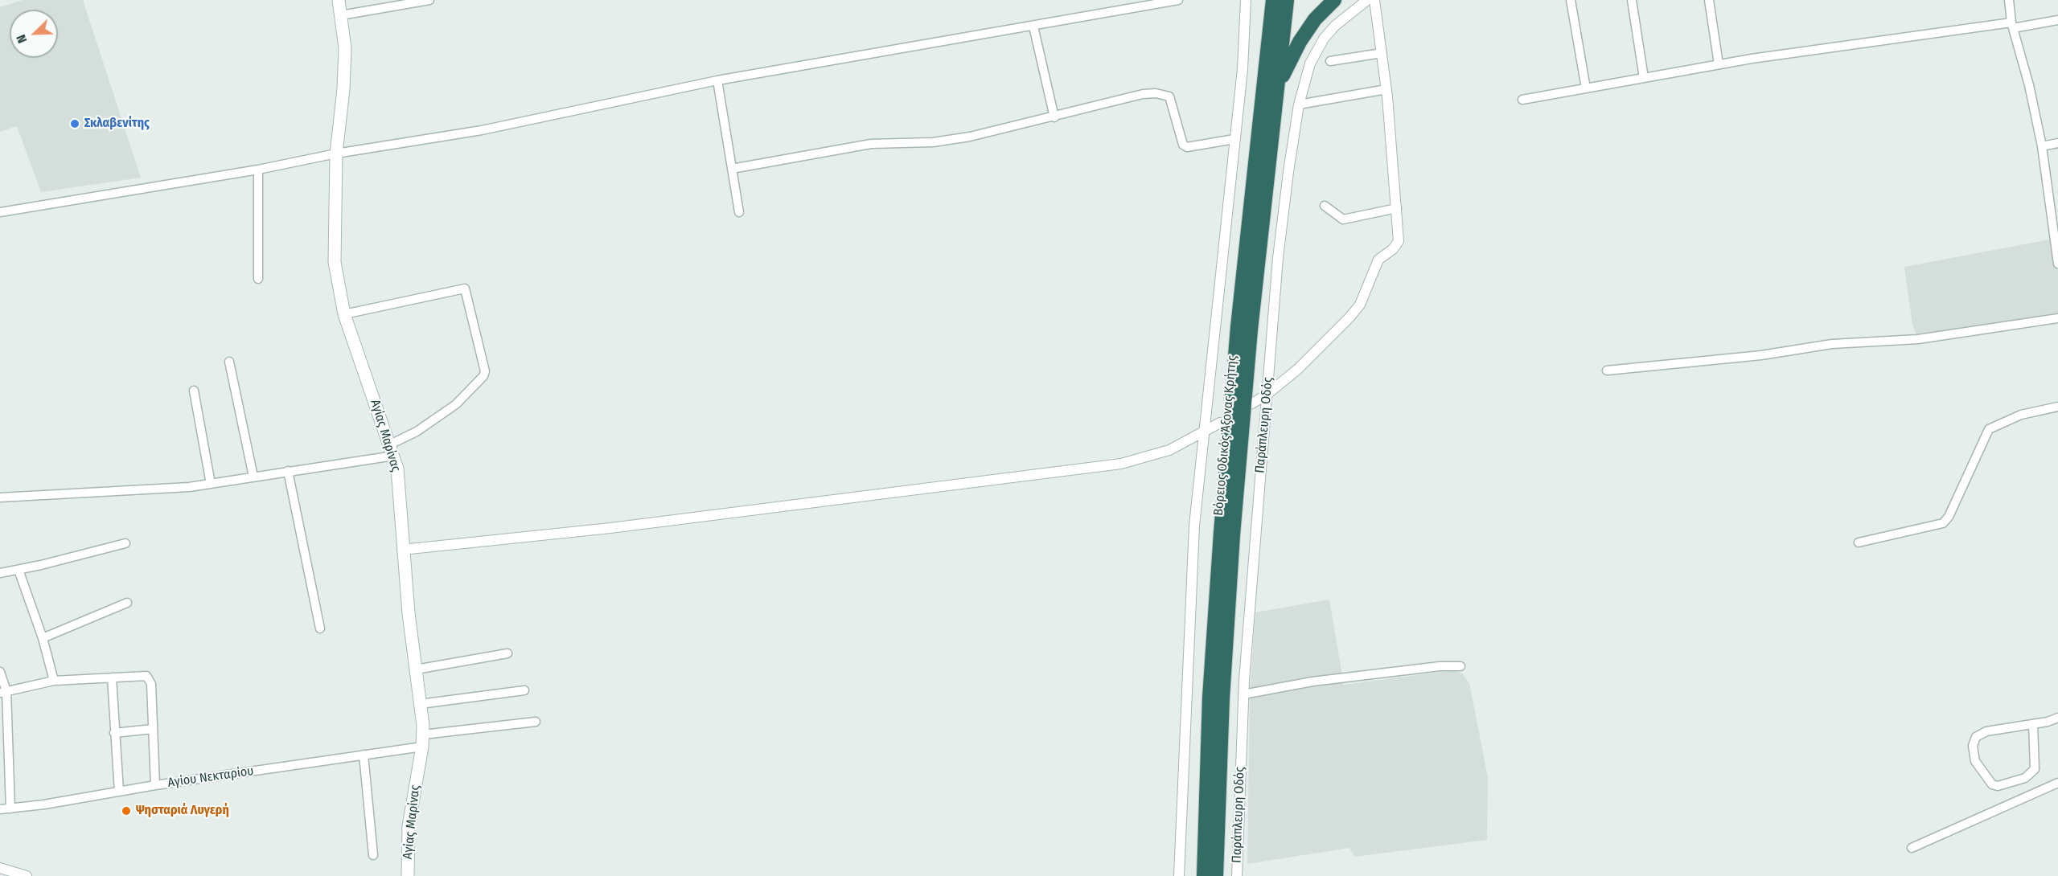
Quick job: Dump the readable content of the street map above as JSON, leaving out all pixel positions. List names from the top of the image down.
{
  "streets": {
    "highway": ["Βόρειος Οδικός Άξονας Κρήτης"],
    "main road": ["Αγίας Μαρίνας"],
    "street": ["Παράπλευρη Οδός", "Αγίου Νεκταρίου"]
  },
  "crossings": [
    ["Αγίας Μαρίνας", "Αγίου Νεκταρίου"]
  ],
  "places": ["Σκλαβενίτης", "Ψησταριά Λυγερή"],
  "north": "bottom left"
}
